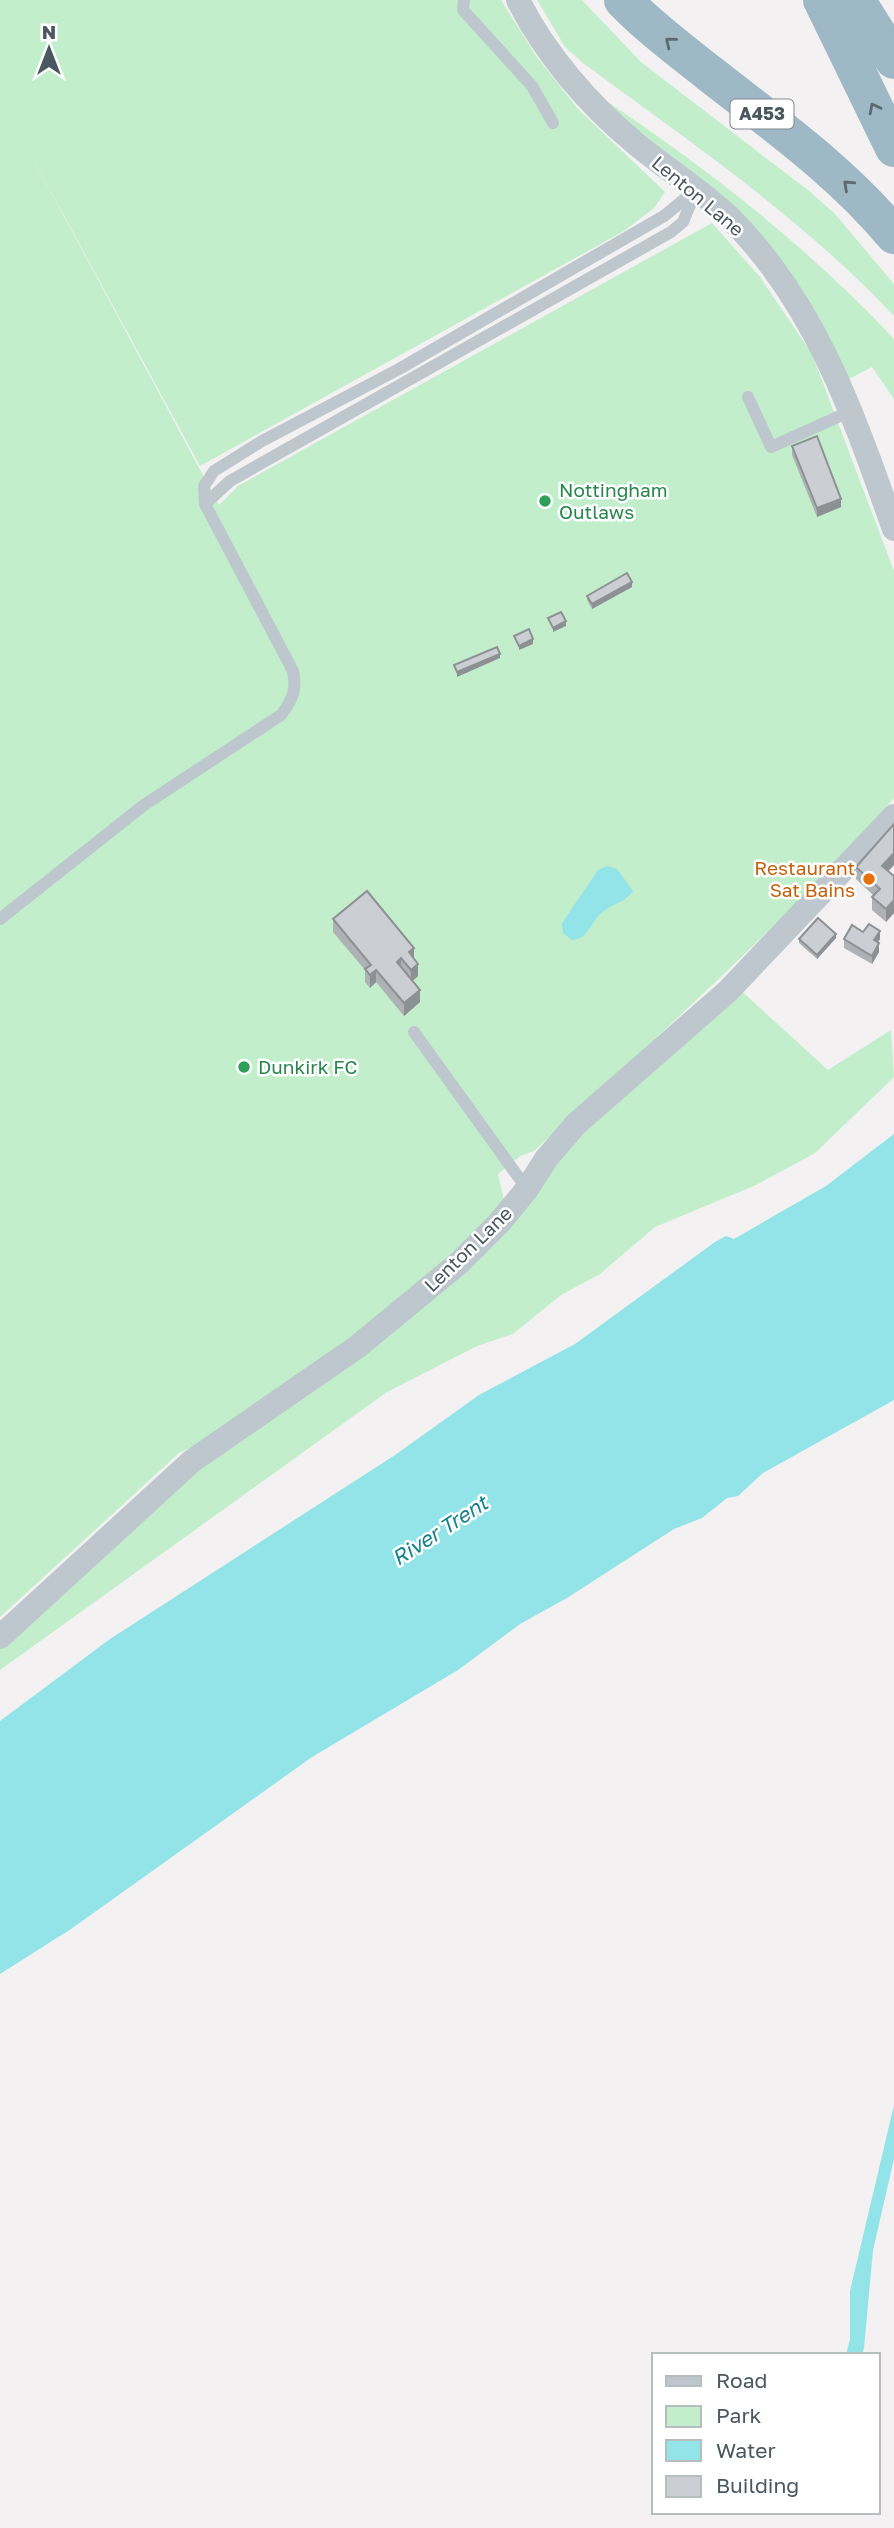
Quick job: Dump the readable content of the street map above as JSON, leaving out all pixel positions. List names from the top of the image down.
{
  "streets": {
    "highway": ["A453"],
    "street": ["Lenton Lane"]
  },
  "water": ["River Trent"],
  "places": ["Nottingham Outlaws", "Restaurant Sat Bains", "Dunkirk FC"],
  "legend": [
    "Road",
    "Park",
    "Water",
    "Building"
  ],
  "north": "top"
}
